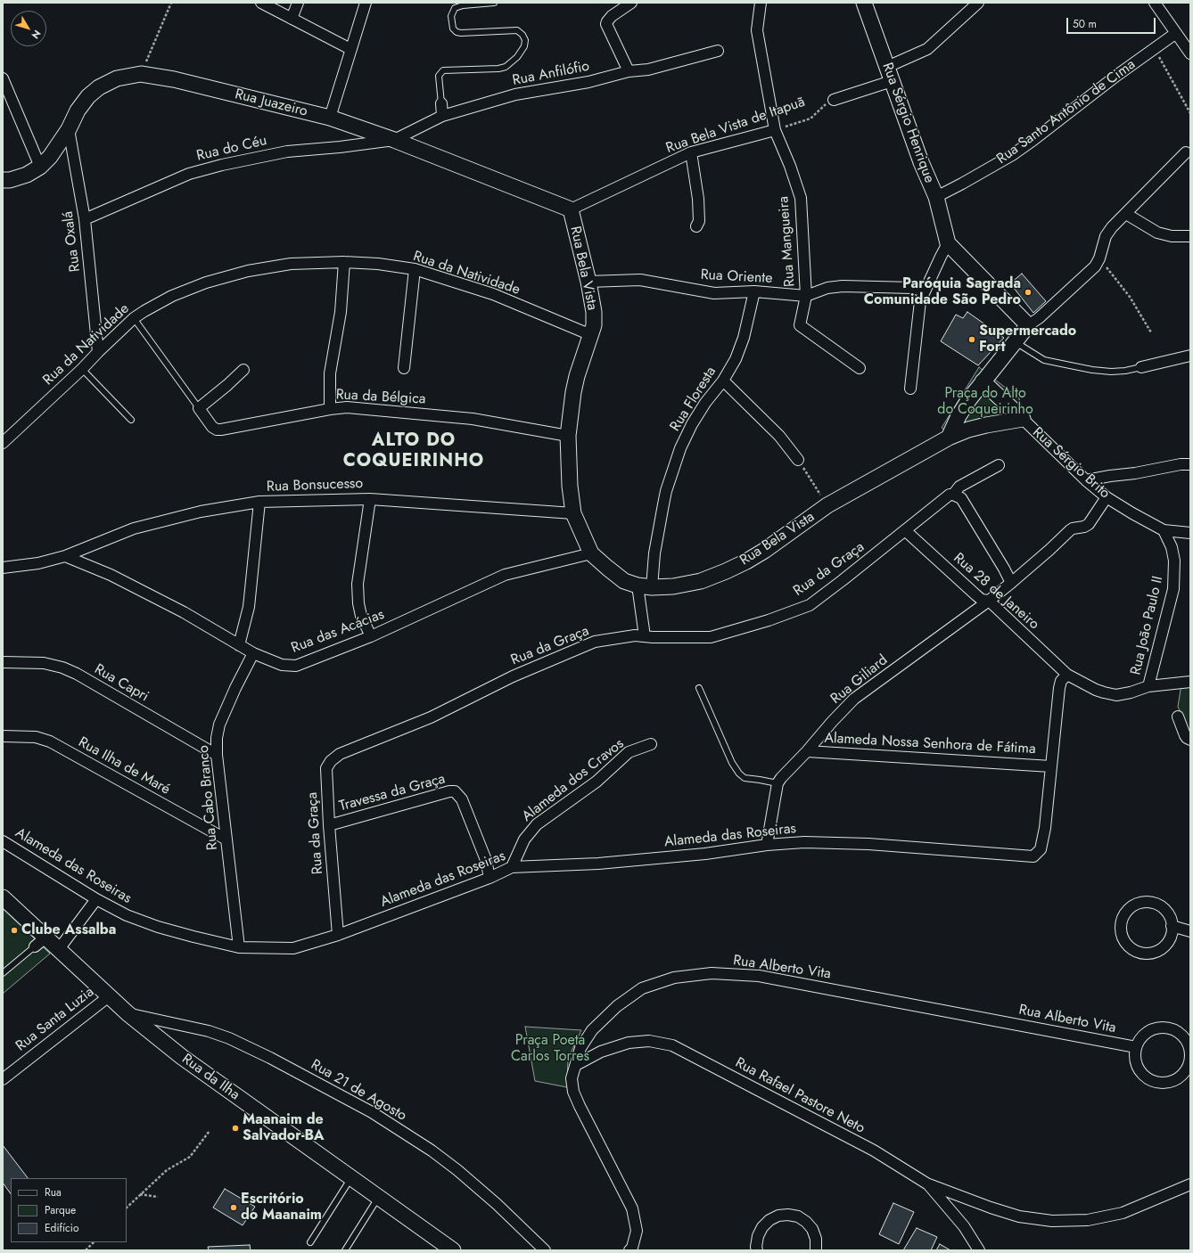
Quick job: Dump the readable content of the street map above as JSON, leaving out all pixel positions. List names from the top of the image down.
{
  "streets": {
    "main road": [
      "Rua Juazeiro",
      "Rua Sérgio Henrique",
      "Rua Bela Vista",
      "Rua Sérgio Brito",
      "Rua da Ilha"
    ],
    "street": [
      "Rua Anfilófio",
      "Rua Santo Antônio de Cima",
      "Rua Bela Vista de Itapuã",
      "Rua do Céu",
      "Rua Oxalá",
      "Rua Mangueira",
      "Rua da Natividade",
      "Rua Oriente",
      "Rua da Bélgica",
      "Rua Floresta",
      "Rua Bonsucesso",
      "Rua da Graça",
      "Rua 28 de Janeiro",
      "Rua João Paulo II",
      "Rua das Acácias",
      "Rua Giliard",
      "Rua Capri",
      "Alameda Nossa Senhora de Fátima",
      "Rua Ilha de Maré",
      "Alameda dos Cravos",
      "Travessa da Graça",
      "Rua Cabo Branco",
      "Alameda das Roseiras",
      "Rua Alberto Vita",
      "Rua Santa Luzia",
      "Rua 21 de Agosto",
      "Rua Rafael Pastore Neto"
    ]
  },
  "crossings": [
    ["Rua Anfilófio", "Rua Juazeiro"],
    ["Rua Anfilófio", "Rua do Céu"],
    ["Rua Juazeiro", "Rua Bela Vista de Itapuã"],
    ["Rua Juazeiro", "Rua do Céu"],
    ["Rua Juazeiro", "Rua Oxalá"],
    ["Rua Juazeiro", "Rua Bela Vista"],
    ["Rua Santo Antônio de Cima", "Rua Sérgio Henrique"],
    ["Rua Bela Vista de Itapuã", "Rua Mangueira"],
    ["Rua Bela Vista de Itapuã", "Rua Bela Vista"],
    ["Rua do Céu", "Rua Oxalá"],
    ["Rua Oxalá", "Rua da Natividade"],
    ["Rua Mangueira", "Rua Oriente"],
    ["Rua Bela Vista", "Rua da Natividade"],
    ["Rua Bela Vista", "Rua Oriente"],
    ["Rua Bela Vista", "Rua da Bélgica"],
    ["Rua Bela Vista", "Rua Floresta"],
    ["Rua Bela Vista", "Rua Sérgio Brito"],
    ["Rua Bela Vista", "Rua Bonsucesso"],
    ["Rua Bela Vista", "Rua das Acácias"],
    ["Rua Oriente", "Rua Floresta"],
    ["Rua Floresta", "Rua da Graça"],
    ["Rua Sérgio Brito", "Rua João Paulo II"],
    ["Rua Sérgio Brito", "Rua Giliard"],
    ["Rua Bonsucesso", "Rua das Acácias"],
    ["Rua da Graça", "Rua 28 de Janeiro"],
    ["Rua da Graça", "Travessa da Graça"],
    ["Rua da Graça", "Alameda das Roseiras"],
    ["Rua 28 de Janeiro", "Rua João Paulo II"],
    ["Rua 28 de Janeiro", "Rua Giliard"],
    ["Rua das Acácias", "Rua Cabo Branco"],
    ["Rua Giliard", "Alameda Nossa Senhora de Fátima"],
    ["Rua Capri", "Rua Cabo Branco"],
    ["Alameda Nossa Senhora de Fátima", "Alameda das Roseiras"],
    ["Rua Ilha de Maré", "Rua Cabo Branco"],
    ["Alameda dos Cravos", "Alameda das Roseiras"],
    ["Travessa da Graça", "Alameda das Roseiras"],
    ["Rua Cabo Branco", "Alameda das Roseiras"],
    ["Rua Alberto Vita", "Rua Rafael Pastore Neto"],
    ["Rua Santa Luzia", "Rua da Ilha"],
    ["Rua da Ilha", "Rua 21 de Agosto"]
  ],
  "districts": ["ALTO DO COQUEIRINHO"],
  "parks": ["Praça do Alto do Coqueirinho", "Praça Poeta Carlos Torres"],
  "places": [
    "Paróquia Sagrada Comunidade São Pedro",
    "Supermercado Fort",
    "Clube Assalba",
    "Maanaim de Salvador-BA",
    "Escritório do Maanaim"
  ],
  "legend": ["Rua", "Parque", "Edifício"],
  "scale_bar": "50 m",
  "north": "bottom right"
}
